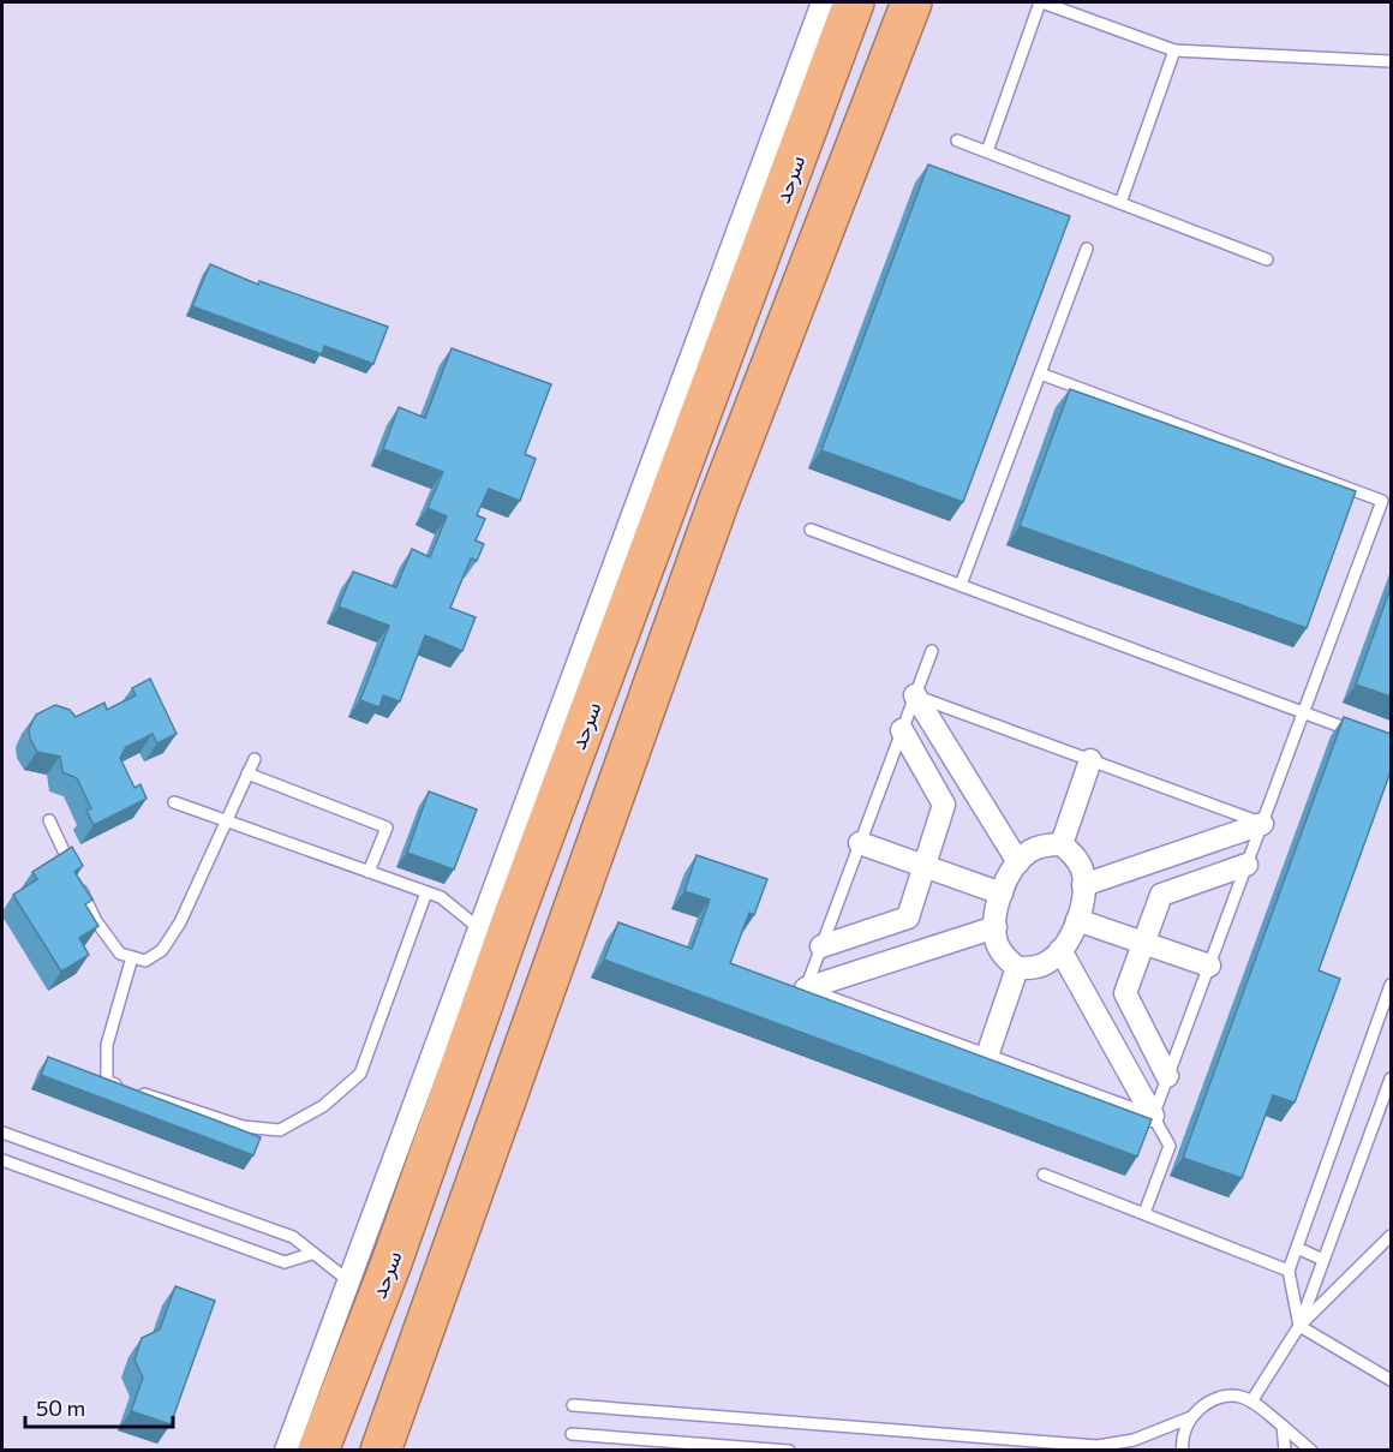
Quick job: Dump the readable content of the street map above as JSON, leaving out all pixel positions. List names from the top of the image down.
{
  "streets": {
    "highway": ["سرحد"]
  },
  "scale_bar": "50 m"
}
